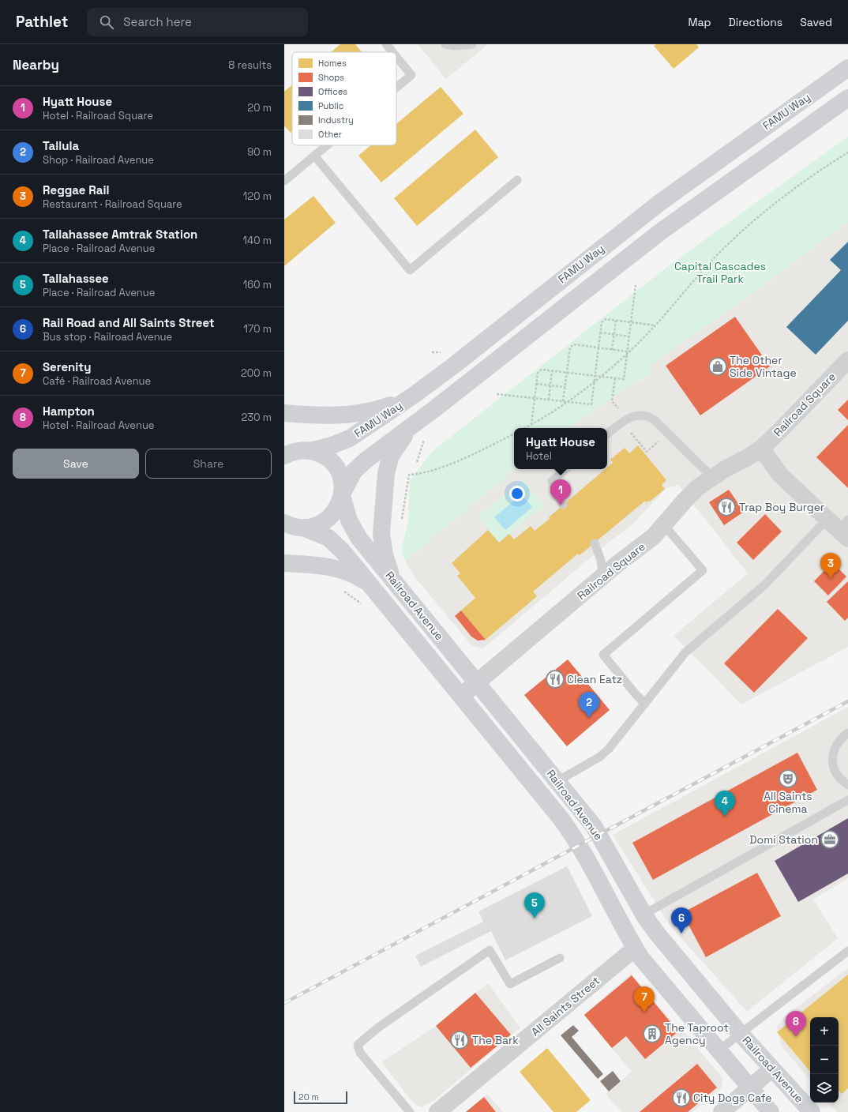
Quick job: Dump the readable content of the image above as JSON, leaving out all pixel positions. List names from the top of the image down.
{
  "streets": {
    "street": [
      "FAMU Way",
      "Railroad Square",
      "Railroad Avenue",
      "All Saints Street"
    ]
  },
  "crossings": [
    ["Railroad Square", "Railroad Avenue"],
    ["Railroad Avenue", "All Saints Street"]
  ],
  "parks": ["Capital Cascades Trail Park"],
  "places": {
    "shop": ["The Other Side Vintage"],
    "restaurant": [
      "Trap Boy Burger",
      "Clean Eatz",
      "The Bark",
      "City Dogs Cafe"
    ],
    "theatre": ["All Saints Cinema"],
    "office": ["Domi Station"],
    "building": ["The Taproot Agency"]
  },
  "legend": [
    "Homes",
    "Shops",
    "Offices",
    "Public",
    "Industry",
    "Other"
  ],
  "scale_bar": "20 m",
  "page": {
    "header": "Pathlet",
    "search": "Search here",
    "nav": ["Map", "Directions", "Saved"],
    "heading": ["Nearby", "8 results"],
    "list": [
      {
        "mark": "1",
        "name": "Hyatt House",
        "note": "Hotel · Railroad Square",
        "value": "20 m"
      },
      {
        "mark": "2",
        "name": "Tallula",
        "note": "Shop · Railroad Avenue",
        "value": "90 m"
      },
      {
        "mark": "3",
        "name": "Reggae Rail",
        "note": "Restaurant · Railroad Square",
        "value": "120 m"
      },
      {
        "mark": "4",
        "name": "Tallahassee Amtrak Station",
        "note": "Place · Railroad Avenue",
        "value": "140 m"
      },
      {
        "mark": "5",
        "name": "Tallahassee",
        "note": "Place · Railroad Avenue",
        "value": "160 m"
      },
      {
        "mark": "6",
        "name": "Rail Road and All Saints Street",
        "note": "Bus stop · Railroad Avenue",
        "value": "170 m"
      },
      {
        "mark": "7",
        "name": "Serenity",
        "note": "Café · Railroad Avenue",
        "value": "200 m"
      },
      {
        "mark": "8",
        "name": "Hampton",
        "note": "Hotel · Railroad Avenue",
        "value": "230 m"
      }
    ],
    "popup": ["Hyatt House", "Hotel"],
    "buttons": ["Save", "Share"],
    "pins": [
      "1",
      "3",
      "2",
      "4",
      "5",
      "6",
      "7",
      "8"
    ],
    "map_buttons": ["+", "−"],
    "scale": "20 m"
  }
}
